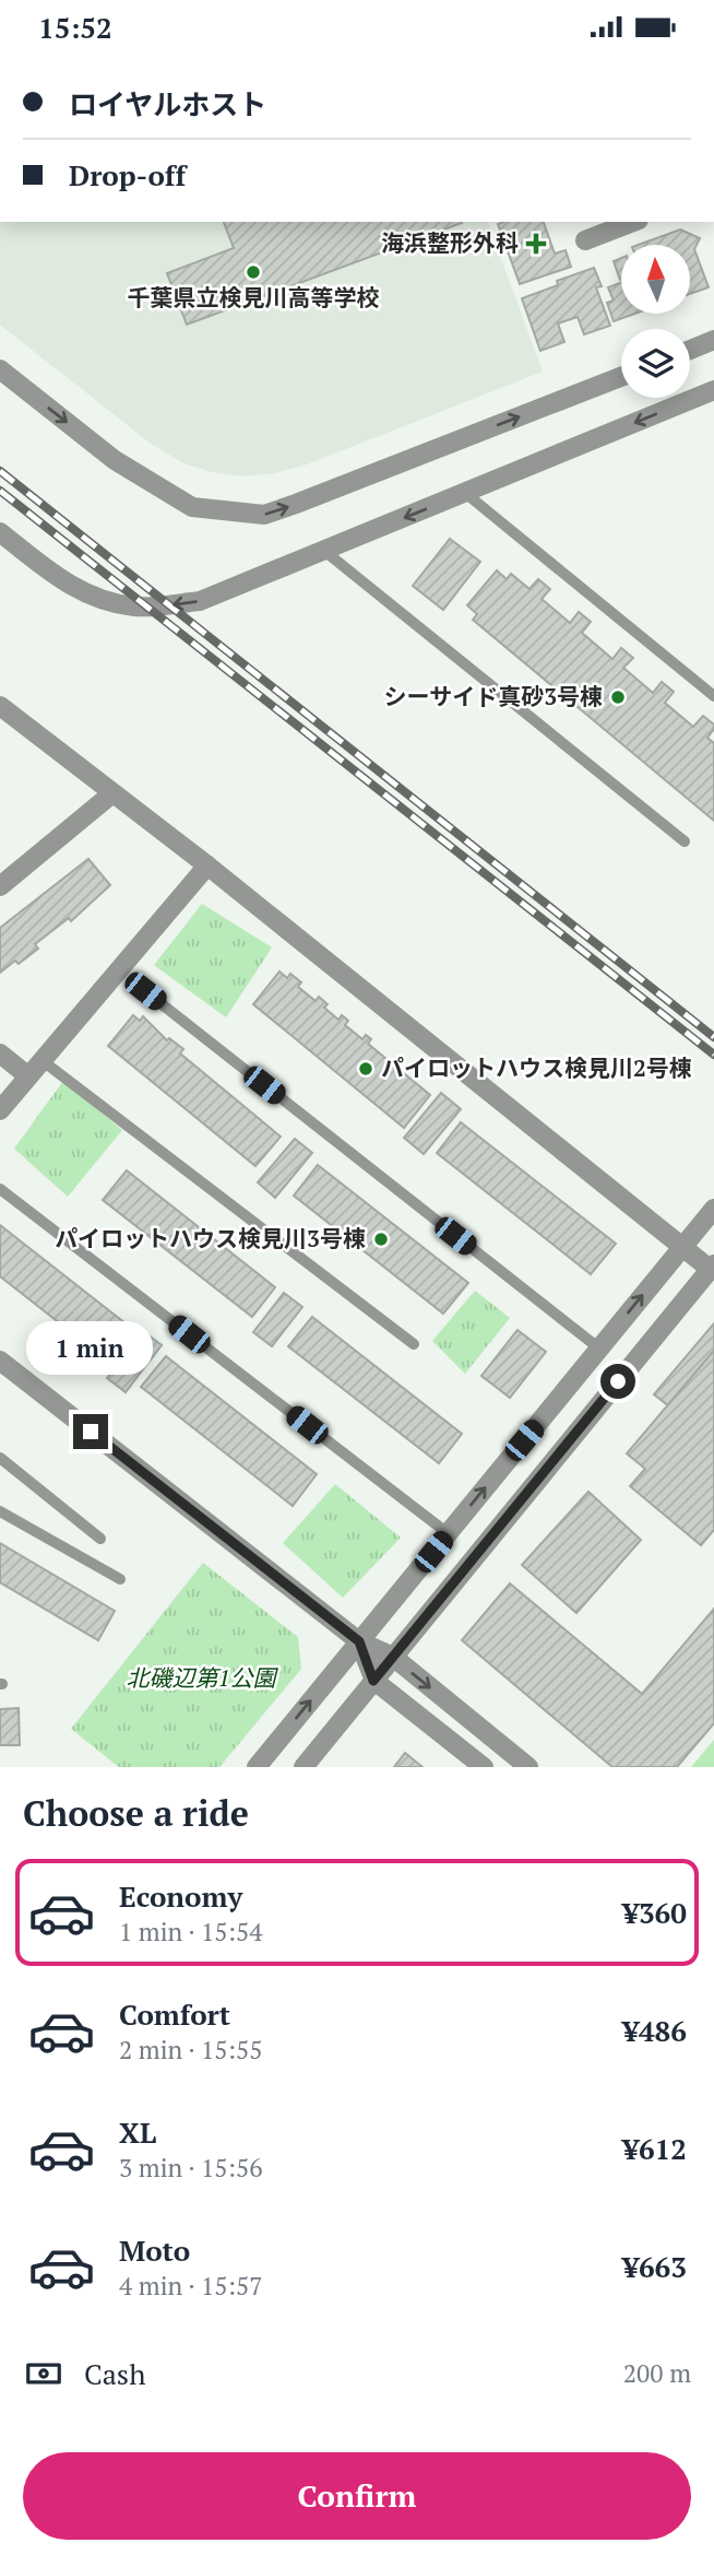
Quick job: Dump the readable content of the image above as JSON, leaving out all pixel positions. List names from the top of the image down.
{
  "parks": ["北磯辺第1公園"],
  "places": {
    "health": ["海浜整形外科"],
    "other": [
      "千葉県立検見川高等学校",
      "シーサイド真砂3号棟",
      "パイロットハウス検見川2号棟",
      "パイロットハウス検見川3号棟"
    ]
  },
  "north": "top",
  "page": {
    "status": "15:52",
    "banner": ["ロイヤルホスト", "Drop-off"],
    "bubble": "1 min",
    "heading": "Choose a ride",
    "list": [
      {
        "name": "Economy",
        "note": "1 min · 15:54",
        "value": "¥360"
      },
      {
        "name": "Comfort",
        "note": "2 min · 15:55",
        "value": "¥486"
      },
      {
        "name": "XL",
        "note": "3 min · 15:56",
        "value": "¥612"
      },
      {
        "name": "Moto",
        "note": "4 min · 15:57",
        "value": "¥663"
      }
    ],
    "pay": ["Cash", "200 m"],
    "buttons": "Confirm"
  }
}
